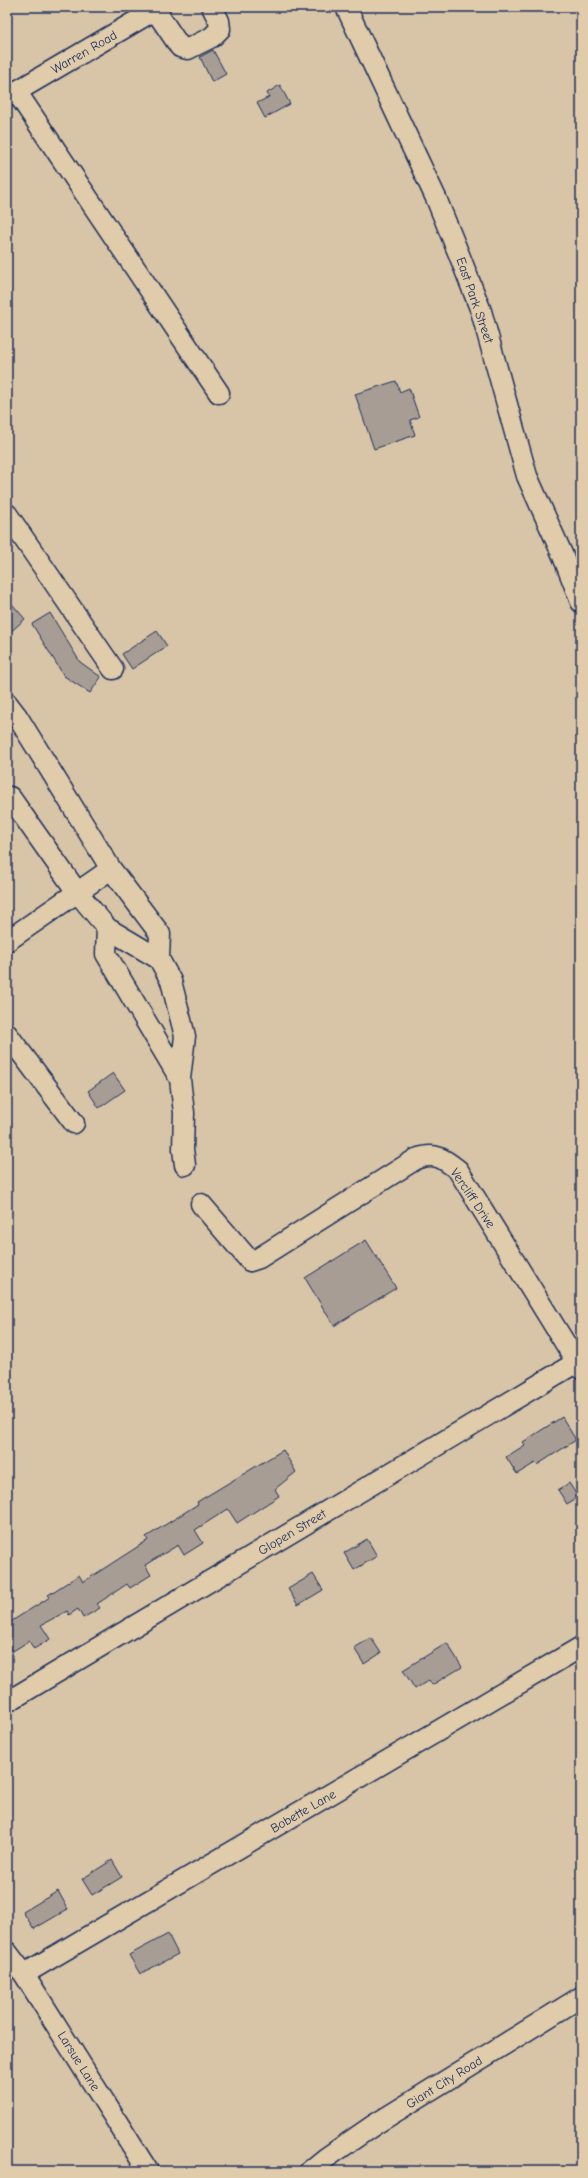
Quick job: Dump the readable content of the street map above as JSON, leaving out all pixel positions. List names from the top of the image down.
{
  "streets": {
    "street": [
      "Warren Road",
      "East Park Street",
      "Vercliff Drive",
      "Glopen Street",
      "Bobette Lane",
      "Larsue Lane",
      "Giant City Road"
    ]
  },
  "crossings": [
    ["Vercliff Drive", "Glopen Street"],
    ["Bobette Lane", "Larsue Lane"]
  ]
}
